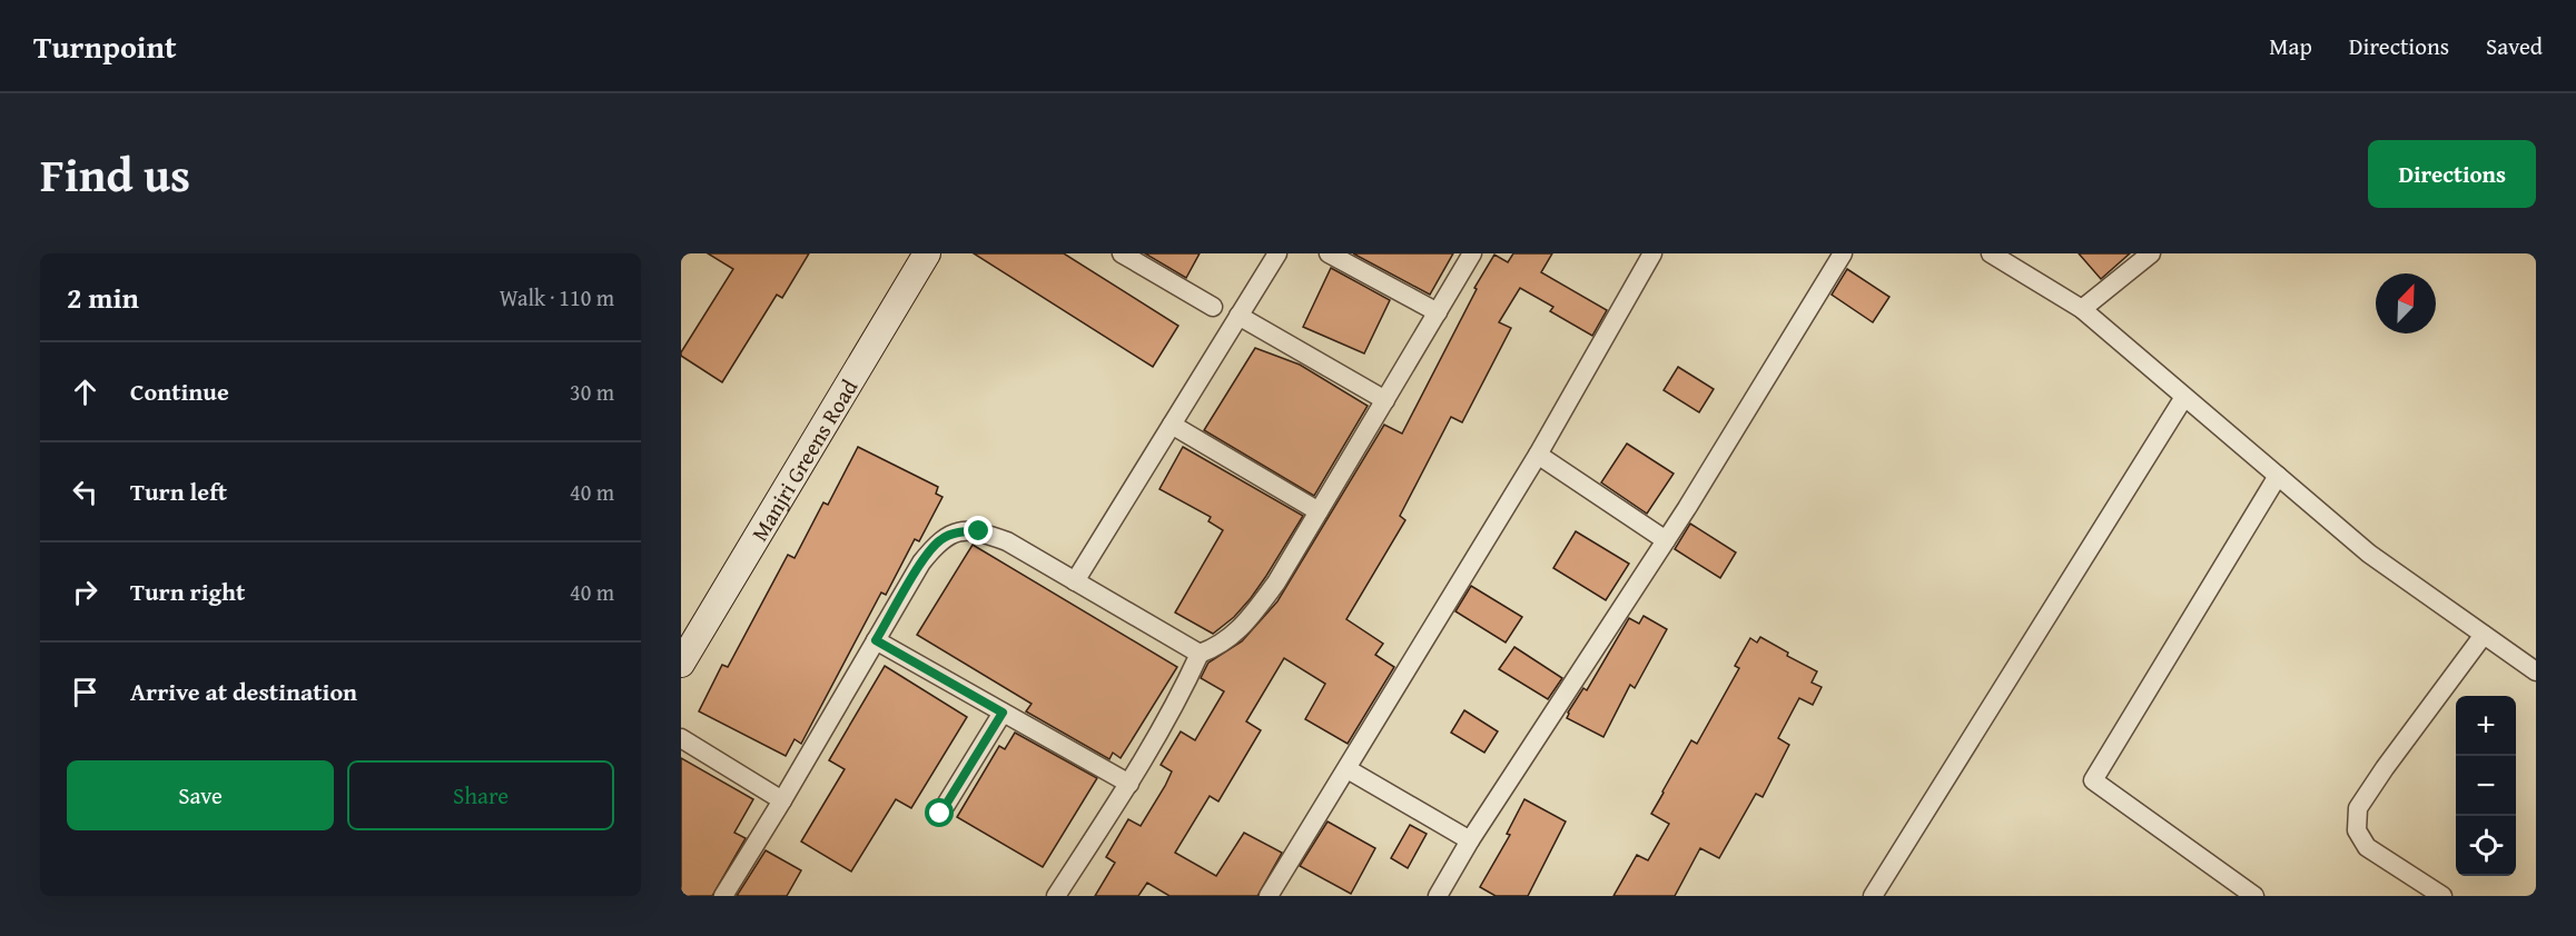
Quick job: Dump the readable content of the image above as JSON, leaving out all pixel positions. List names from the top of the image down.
{
  "streets": {
    "street": ["Manjri Greens Road"]
  },
  "north": "top right",
  "page": {
    "header": "Turnpoint",
    "nav": ["Map", "Directions", "Saved"],
    "title": "Find us",
    "buttons": [
      "Directions",
      ["Save", "Share"]
    ],
    "heading": ["2 min", "Walk · 110 m"],
    "list": [
      ["Continue", "30 m"],
      ["Turn left", "40 m"],
      ["Turn right", "40 m"],
      "Arrive at destination"
    ],
    "map_buttons": ["+", "−"]
  }
}
